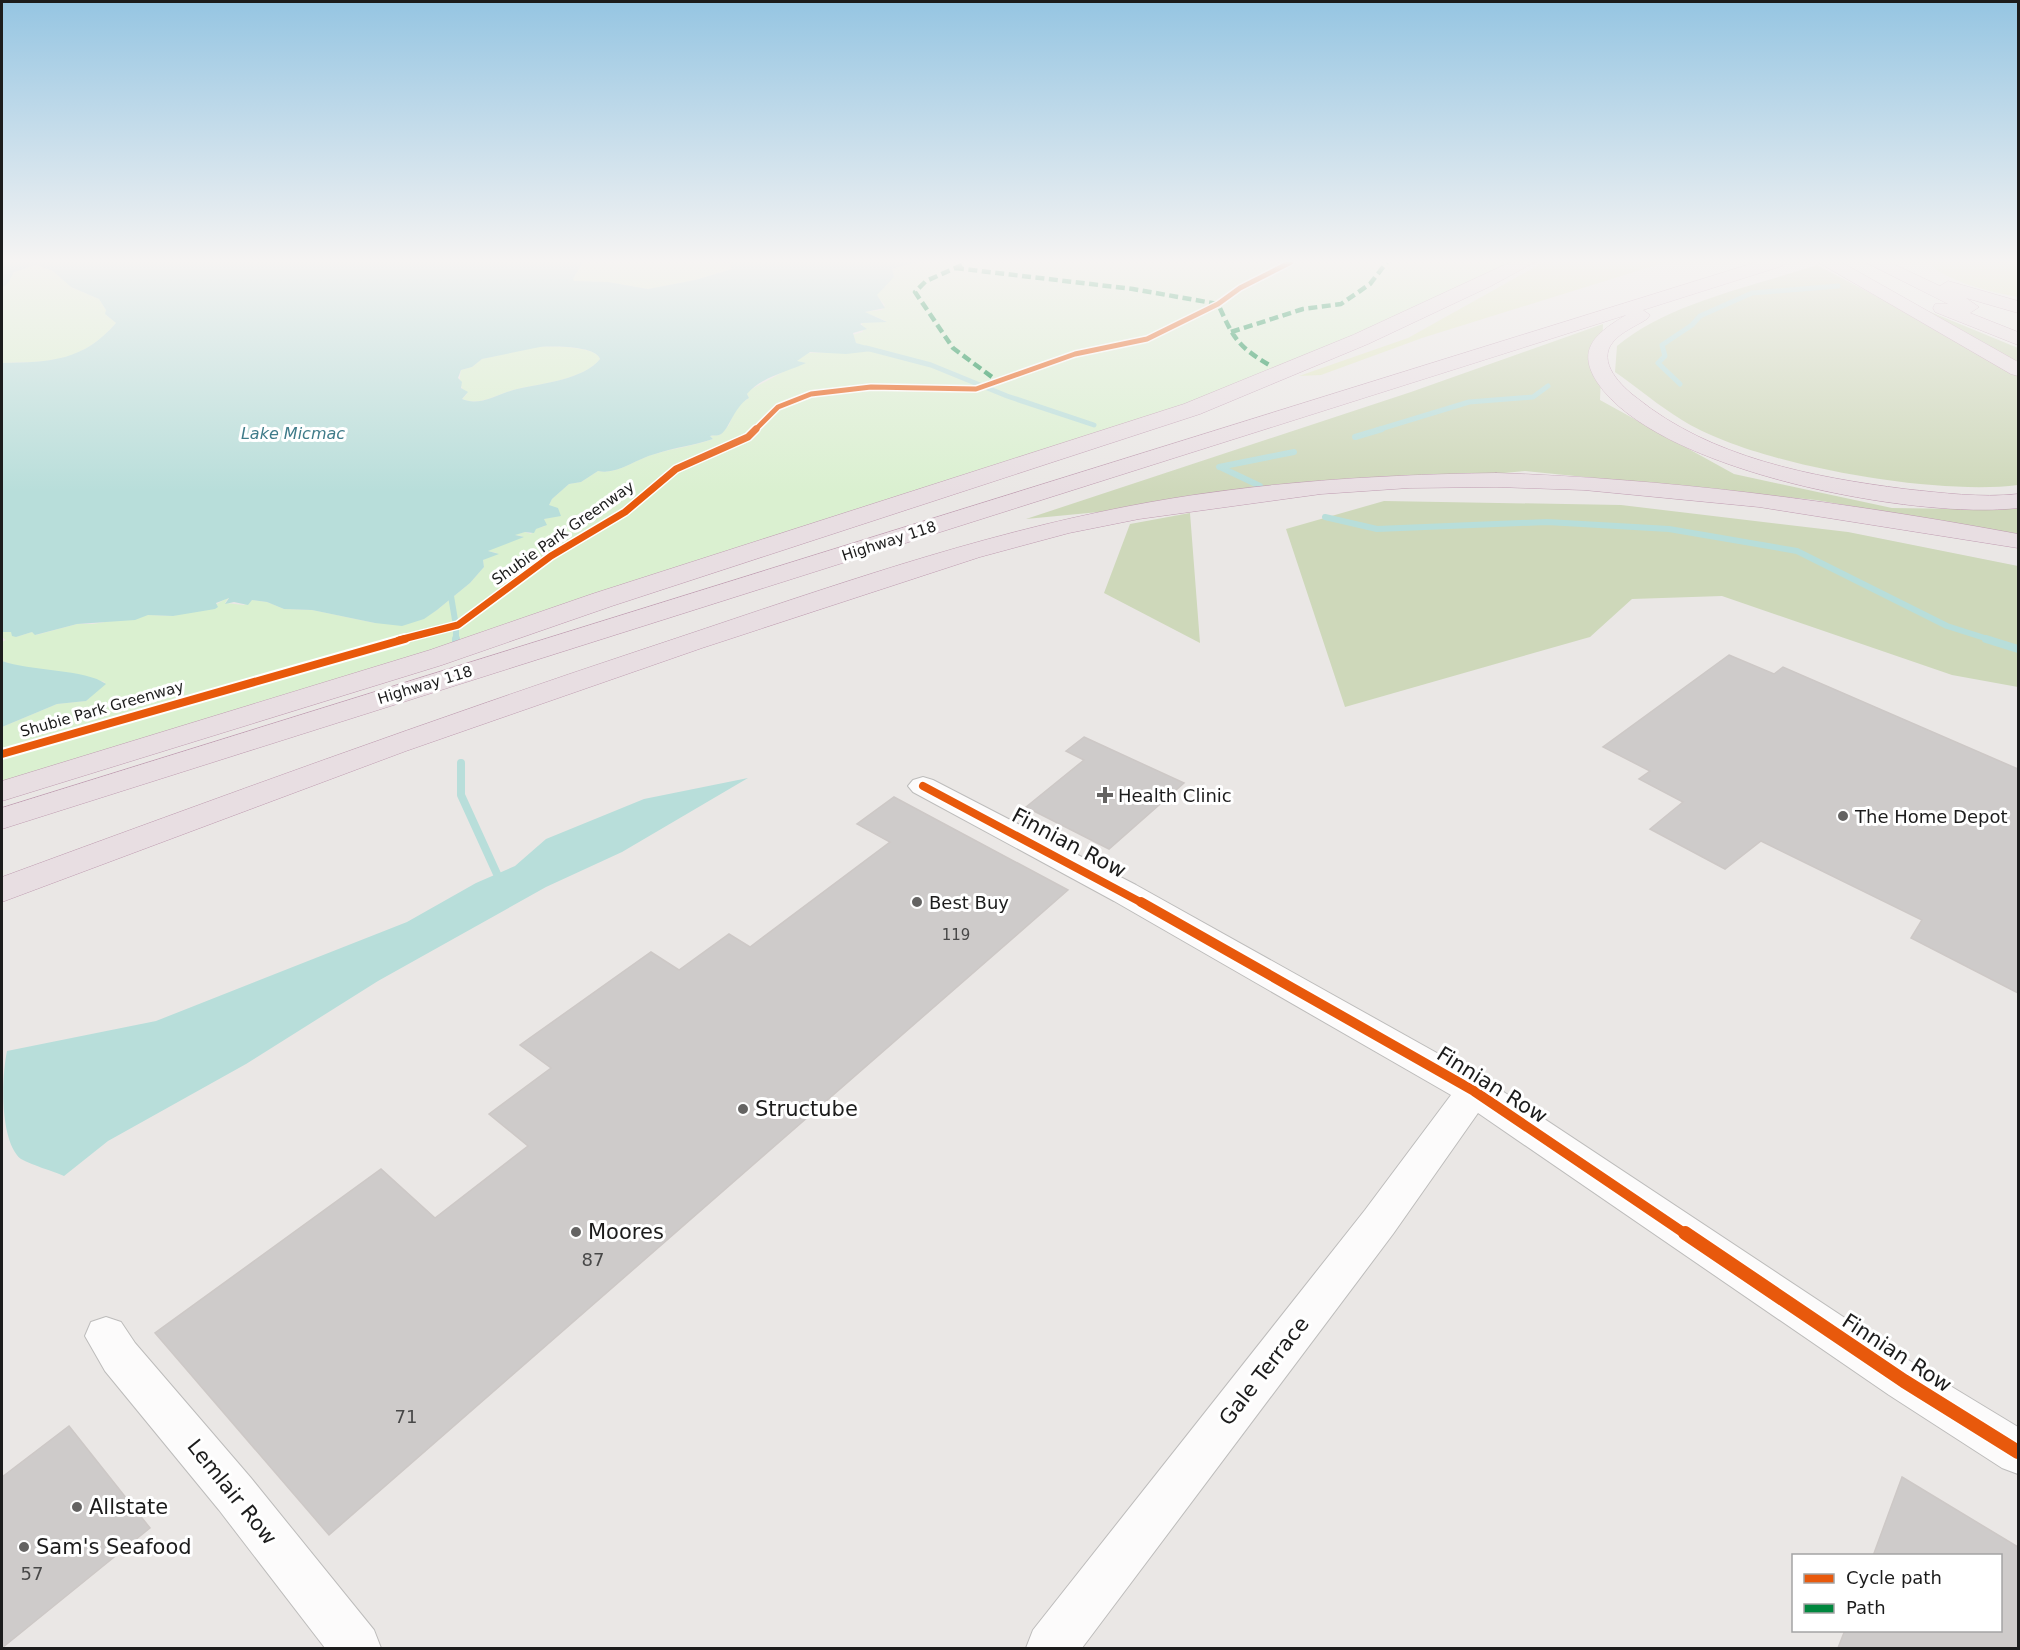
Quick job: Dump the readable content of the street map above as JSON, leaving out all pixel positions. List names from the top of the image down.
{
  "streets": {
    "highway": ["Highway 118"],
    "street": ["Finnian Row", "Gale Terrace", "Lemlair Row"],
    "cycle path": ["Shubie Park Greenway"]
  },
  "crossings": [
    ["Finnian Row", "Gale Terrace"]
  ],
  "water": ["Lake Micmac"],
  "places": {
    "health": ["Health Clinic"],
    "other": [
      "The Home Depot",
      "Best Buy",
      "Structube",
      "Moores",
      "Allstate",
      "Sam's Seafood"
    ]
  },
  "house_numbers": [
    "119",
    "87",
    "71",
    "57"
  ],
  "legend": ["Cycle path", "Path"]
}
